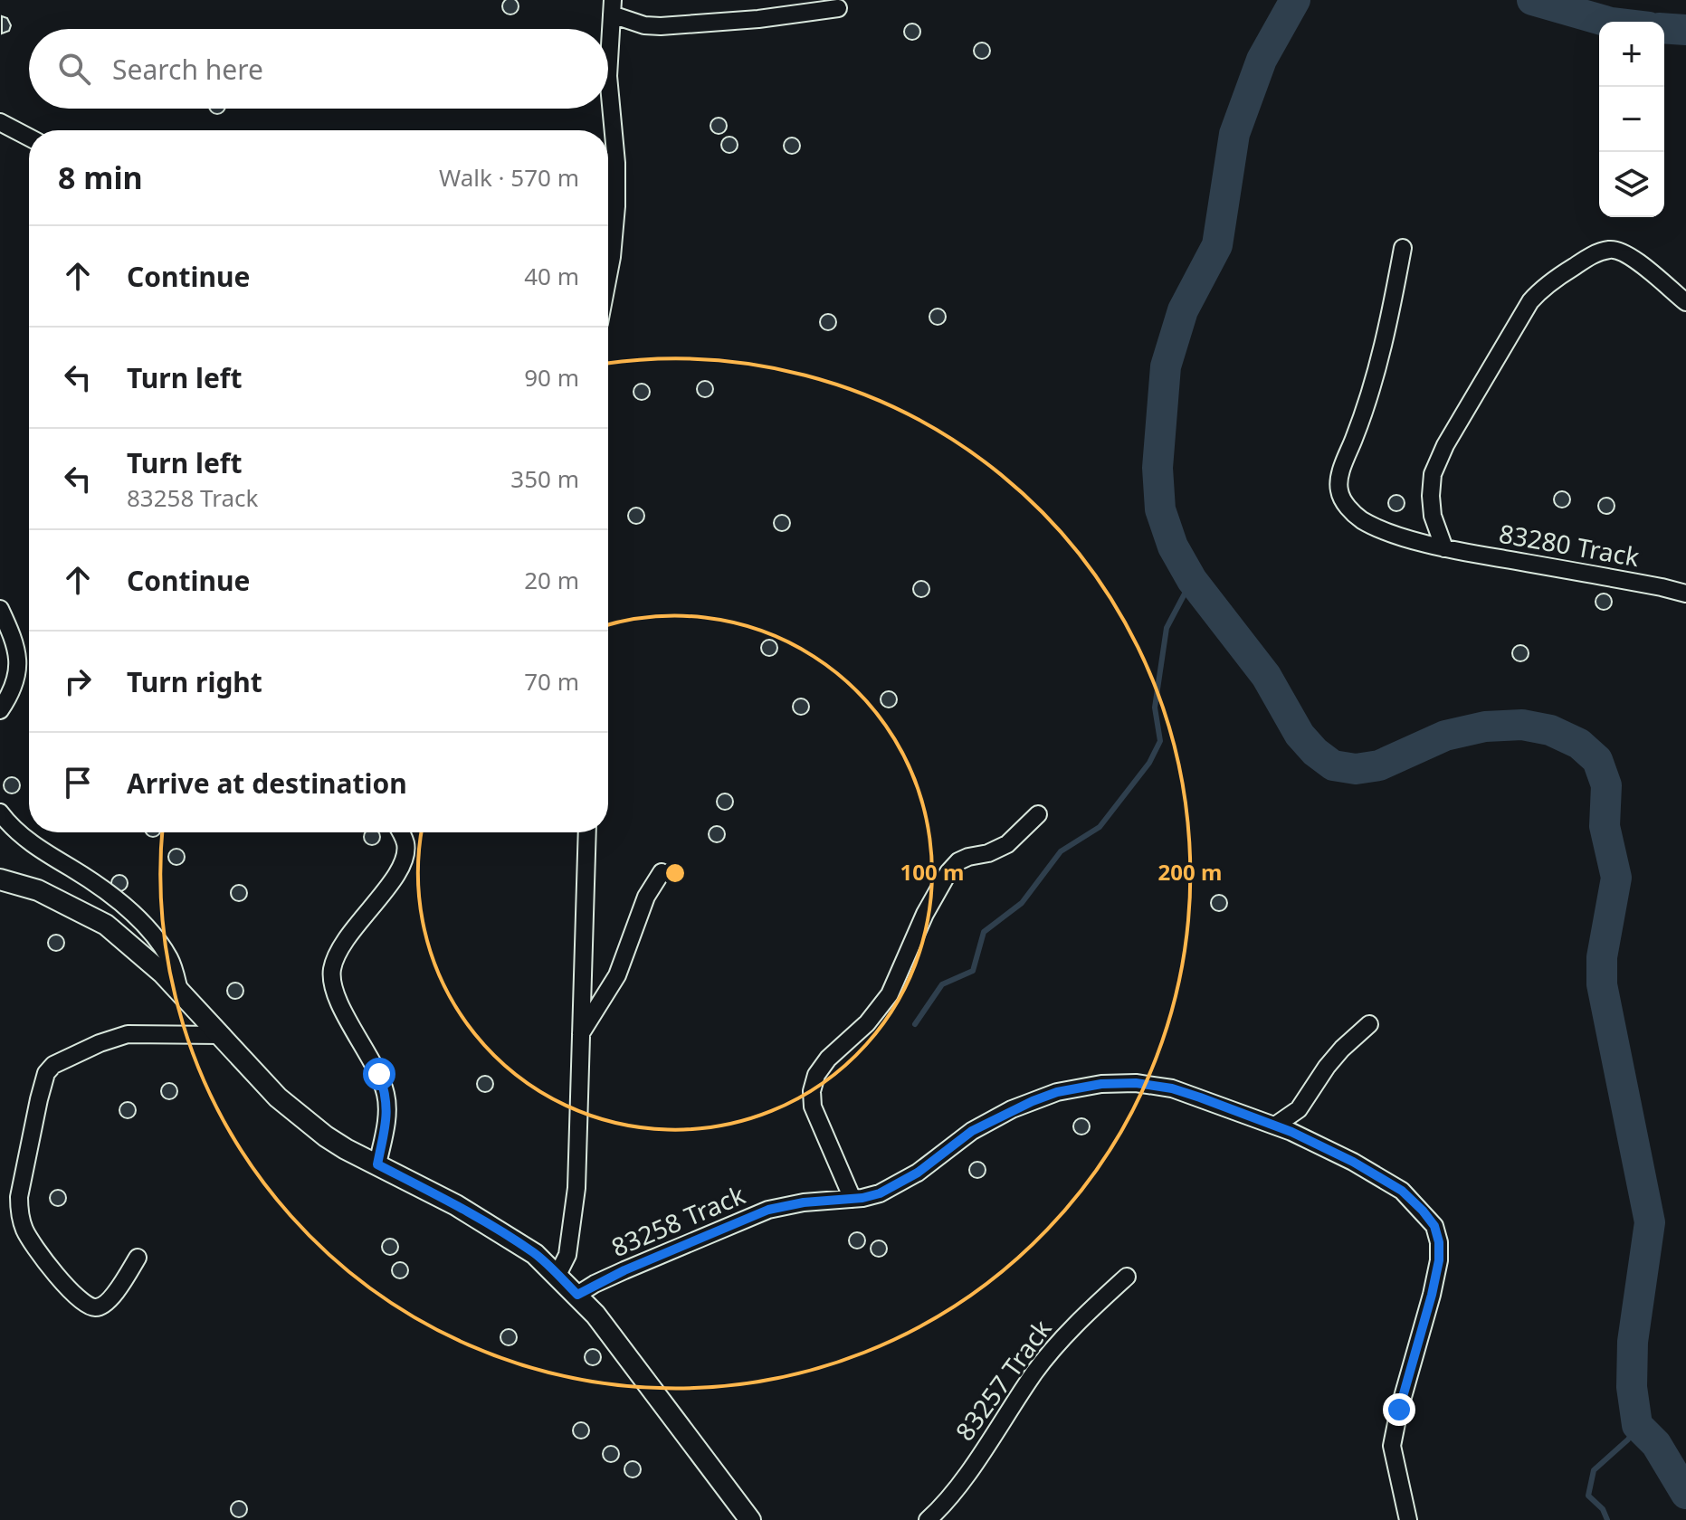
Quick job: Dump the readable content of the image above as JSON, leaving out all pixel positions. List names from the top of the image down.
{
  "streets": {
    "street": ["83280 Track", "83258 Track", "83257 Track"]
  },
  "page": {
    "map_buttons": ["+", "−"],
    "search": "Search here",
    "heading": ["8 min", "Walk · 570 m"],
    "list": [
      ["Continue", "40 m"],
      ["Turn left", "90 m"],
      ["Turn left", "83258 Track", "350 m"],
      ["Continue", "20 m"],
      ["Turn right", "70 m"],
      "Arrive at destination"
    ]
  },
  "rings": ["100 m", "200 m"]
}
